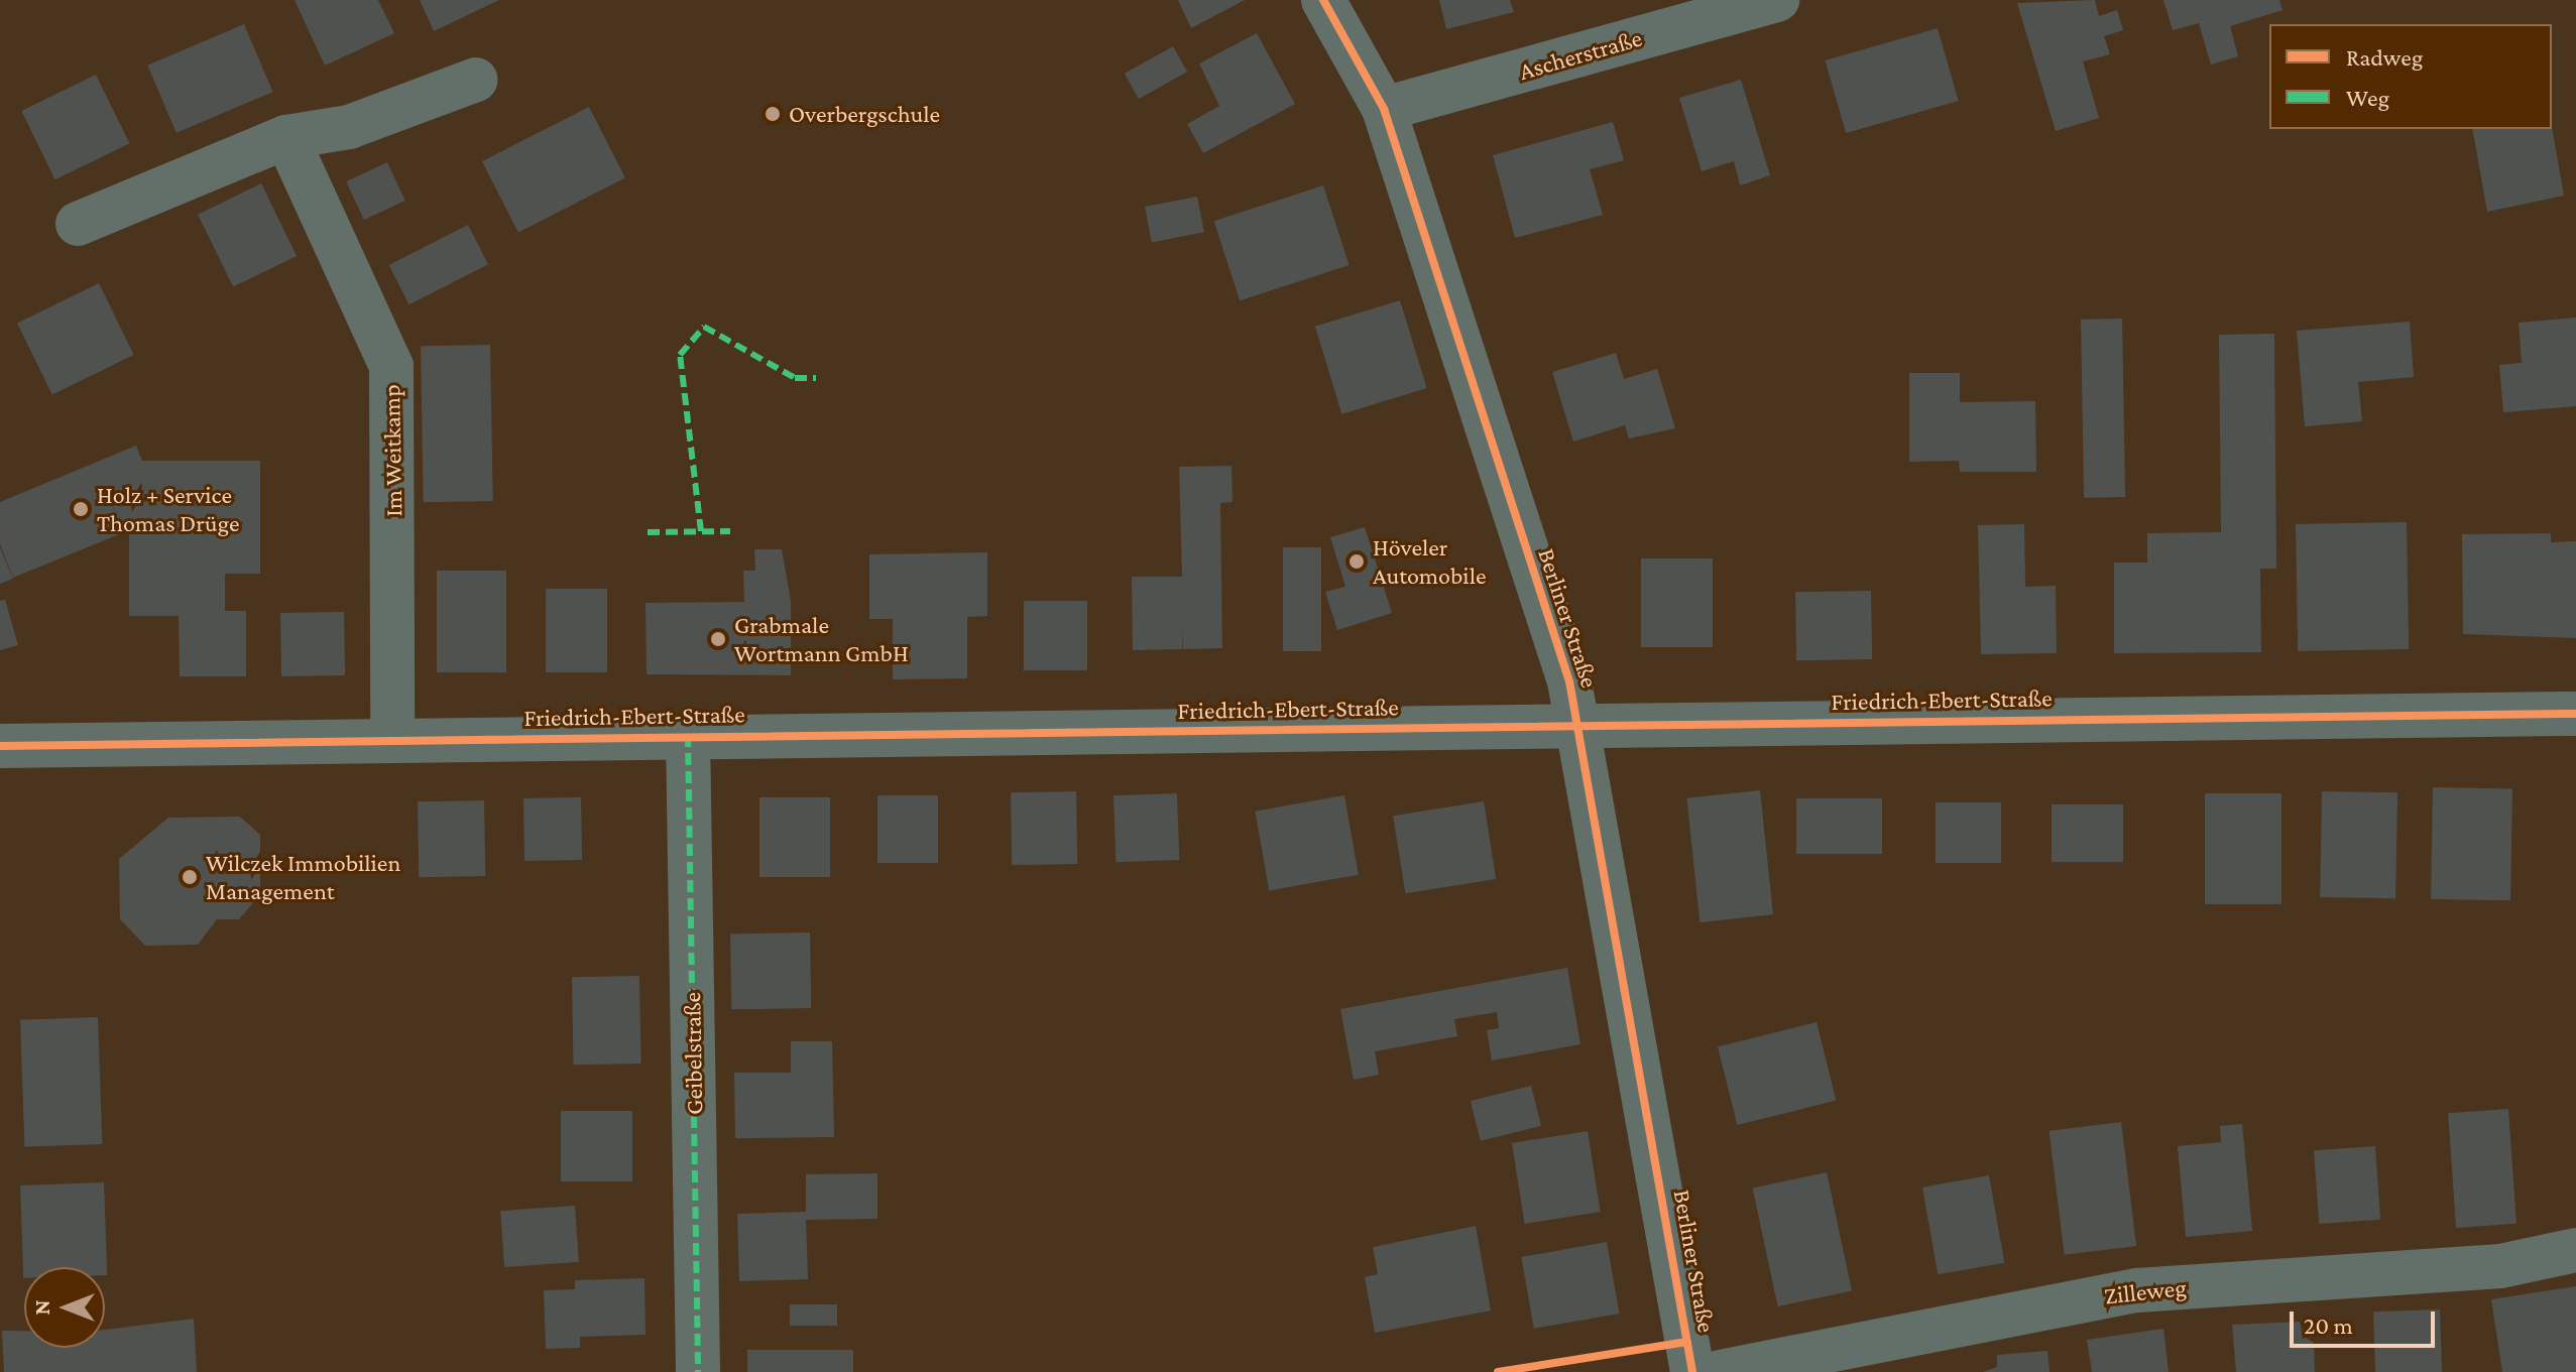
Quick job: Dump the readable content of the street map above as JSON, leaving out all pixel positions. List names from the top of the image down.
{
  "streets": {
    "street": [
      "Ascherstraße",
      "Im Weitkamp",
      "Berliner Straße",
      "Friedrich-Ebert-Straße",
      "Geibelstraße",
      "Zilleweg"
    ]
  },
  "crossings": [
    ["Ascherstraße", "Berliner Straße"],
    ["Im Weitkamp", "Friedrich-Ebert-Straße"],
    ["Berliner Straße", "Friedrich-Ebert-Straße"],
    ["Friedrich-Ebert-Straße", "Geibelstraße"]
  ],
  "places": [
    "Overbergschule",
    "Holz + Service Thomas Drüge",
    "Höveler Automobile",
    "Grabmale Wortmann GmbH",
    "Wilczek Immobilien Management"
  ],
  "legend": ["Radweg", "Weg"],
  "scale_bar": "20 m",
  "north": "left"
}
